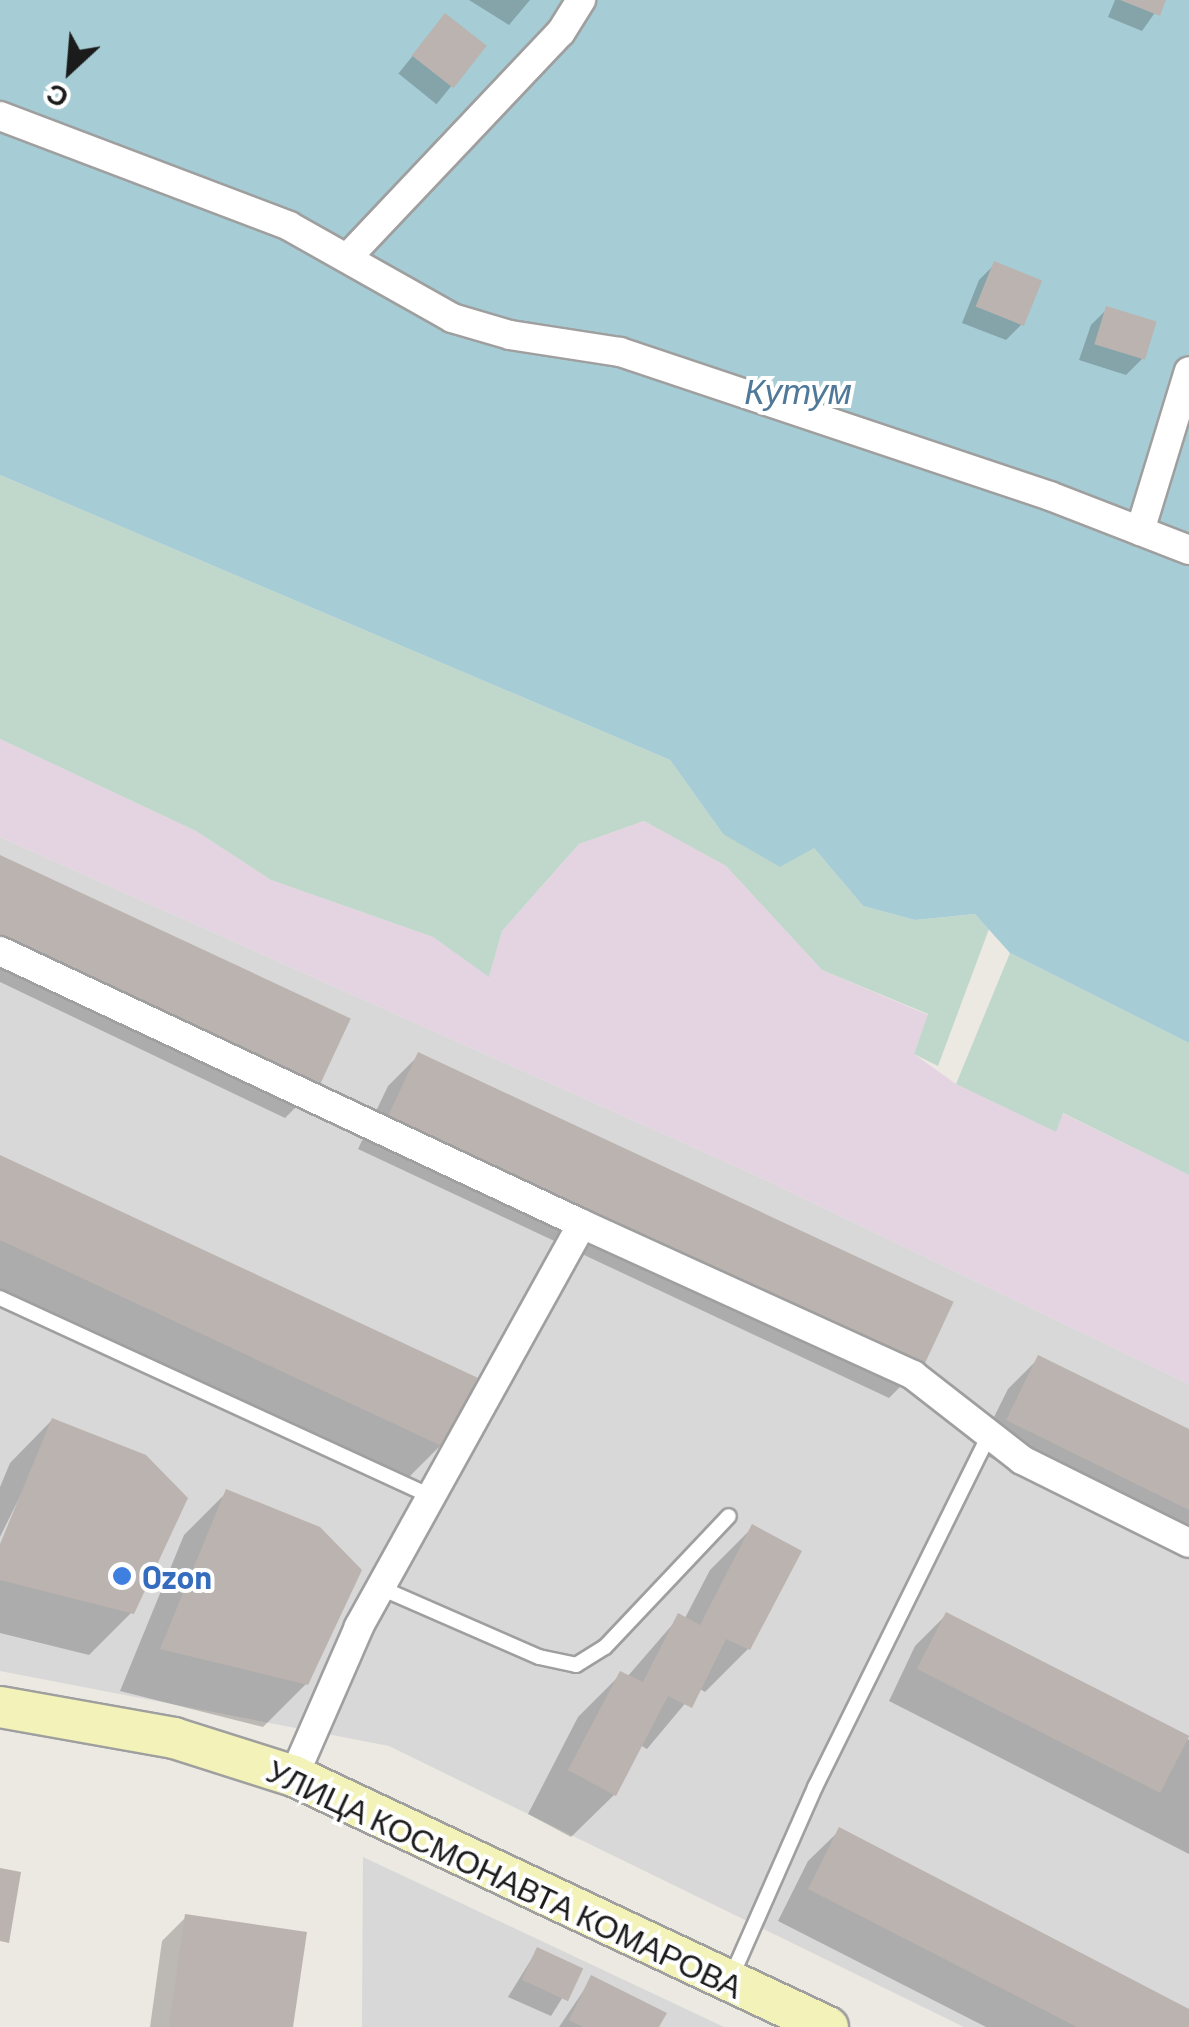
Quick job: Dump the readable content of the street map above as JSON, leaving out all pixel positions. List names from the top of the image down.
{
  "streets": {
    "main road": ["УЛИЦА КОСМОНАВТА КОМАРОВА"]
  },
  "water": ["Кутум"],
  "places": ["Ozon"],
  "north": "bottom left"
}
